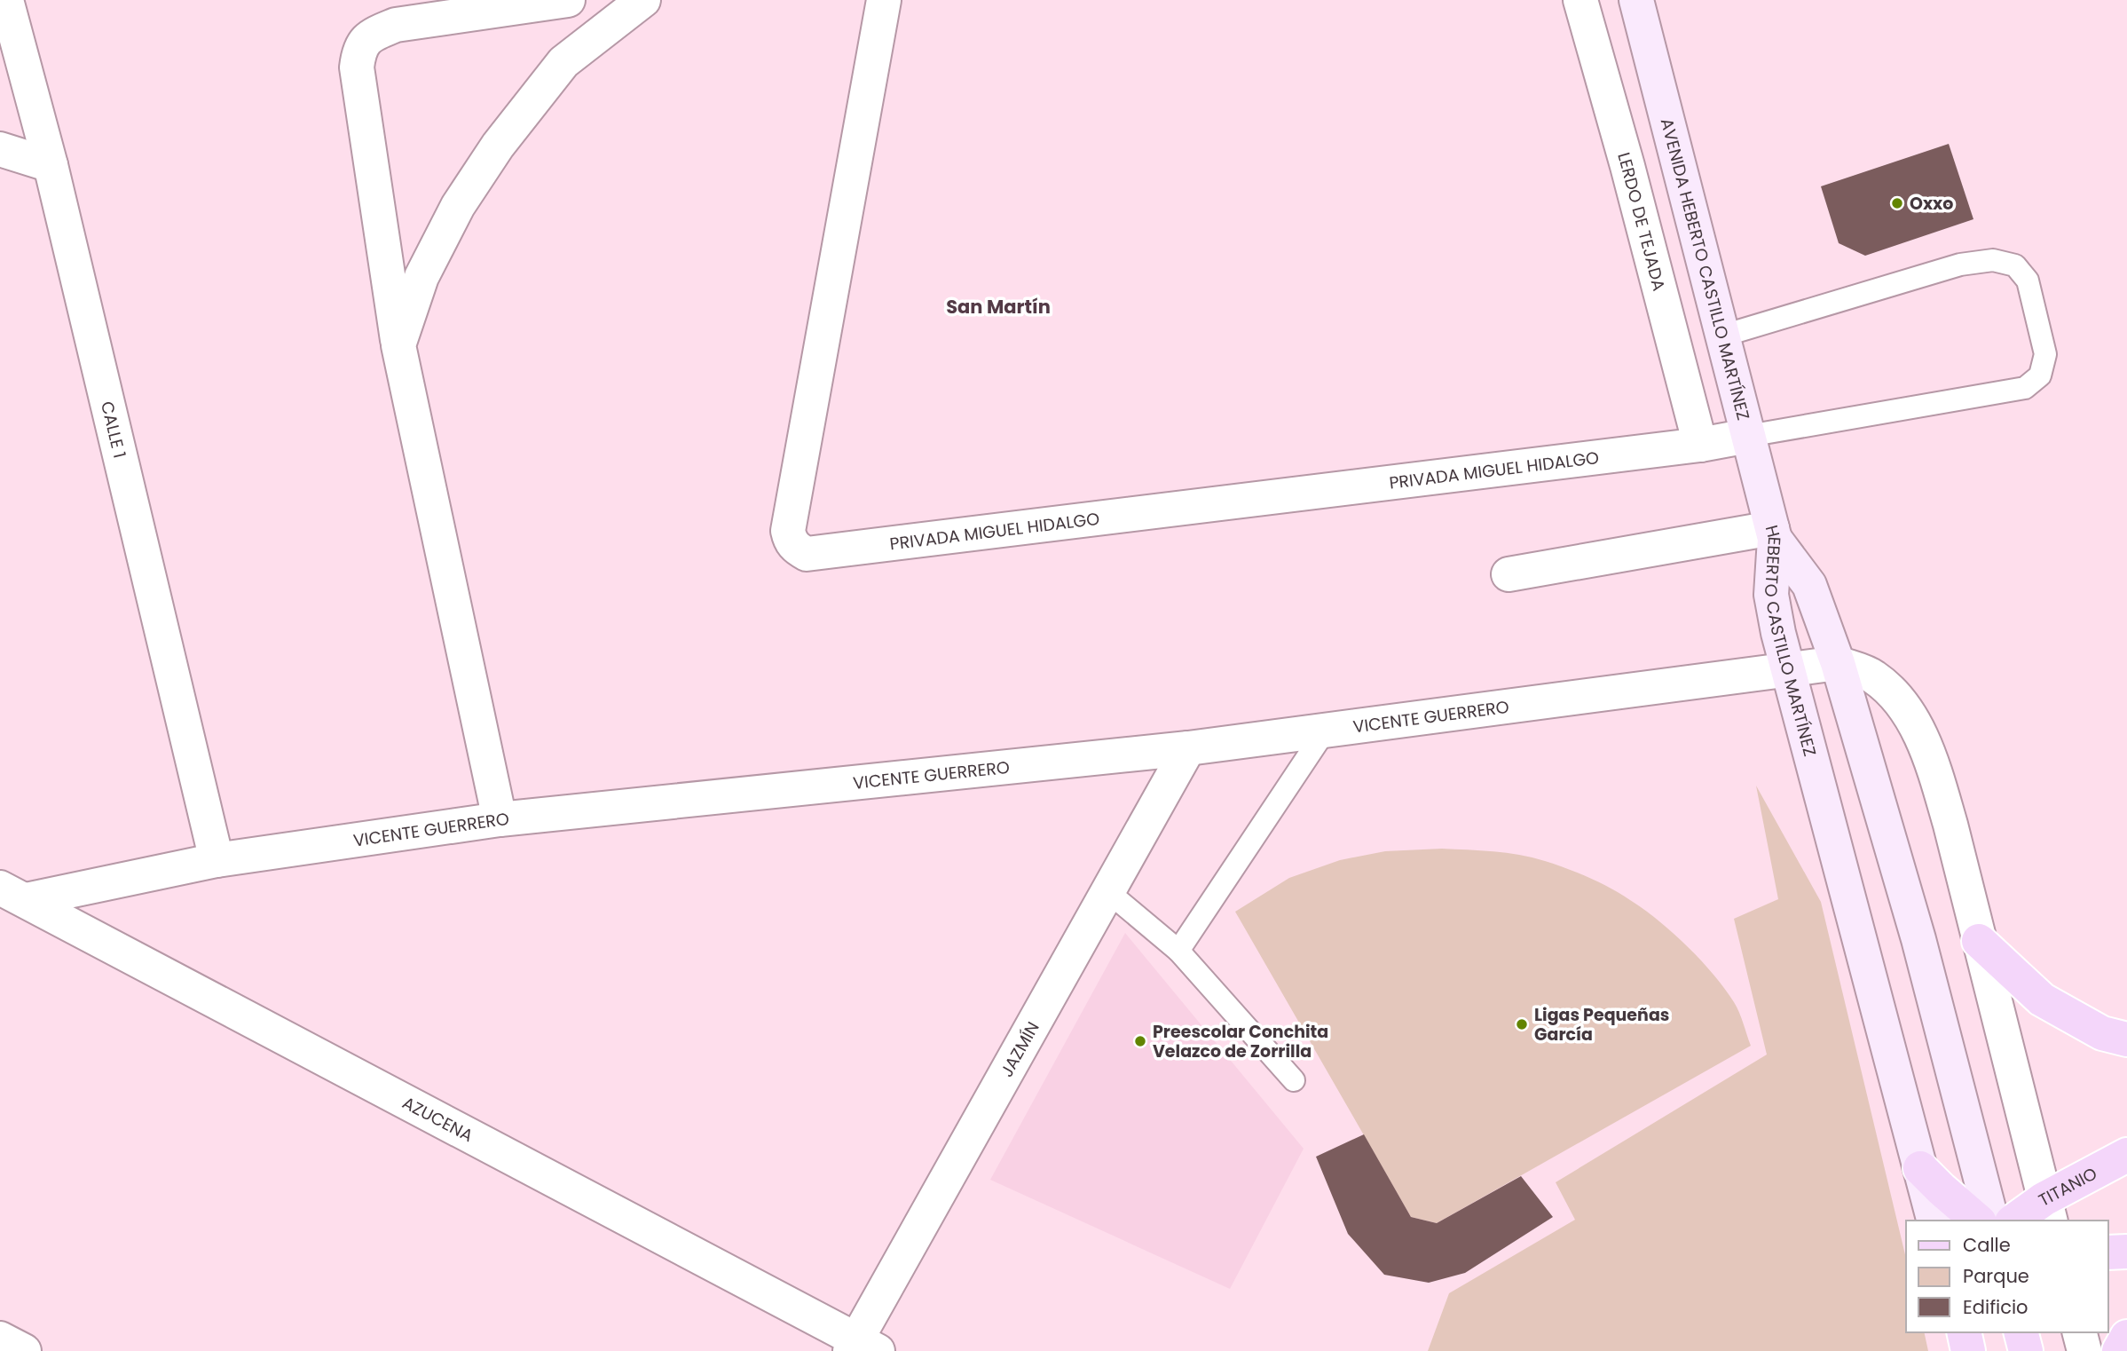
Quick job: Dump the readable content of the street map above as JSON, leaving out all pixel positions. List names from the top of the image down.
{
  "streets": {
    "main road": ["TITANIO"],
    "street": [
      "LERDO DE TEJADA",
      "AVENIDA HEBERTO CASTILLO MARTÍNEZ",
      "CALLE 1",
      "PRIVADA MIGUEL HIDALGO",
      "HEBERTO CASTILLO MARTÍNEZ",
      "VICENTE GUERRERO",
      "JAZMÍN",
      "AZUCENA"
    ]
  },
  "crossings": [
    ["LERDO DE TEJADA", "PRIVADA MIGUEL HIDALGO"],
    ["AVENIDA HEBERTO CASTILLO MARTÍNEZ", "PRIVADA MIGUEL HIDALGO"],
    ["AVENIDA HEBERTO CASTILLO MARTÍNEZ", "HEBERTO CASTILLO MARTÍNEZ"],
    ["CALLE 1", "VICENTE GUERRERO"],
    ["HEBERTO CASTILLO MARTÍNEZ", "VICENTE GUERRERO"],
    ["VICENTE GUERRERO", "JAZMÍN"],
    ["VICENTE GUERRERO", "AZUCENA"],
    ["JAZMÍN", "AZUCENA"]
  ],
  "districts": ["San Martín"],
  "places": ["Oxxo", "Ligas Pequeñas García", "Preescolar Conchita Velazco de Zorrilla"],
  "legend": ["Calle", "Parque", "Edificio"]
}
